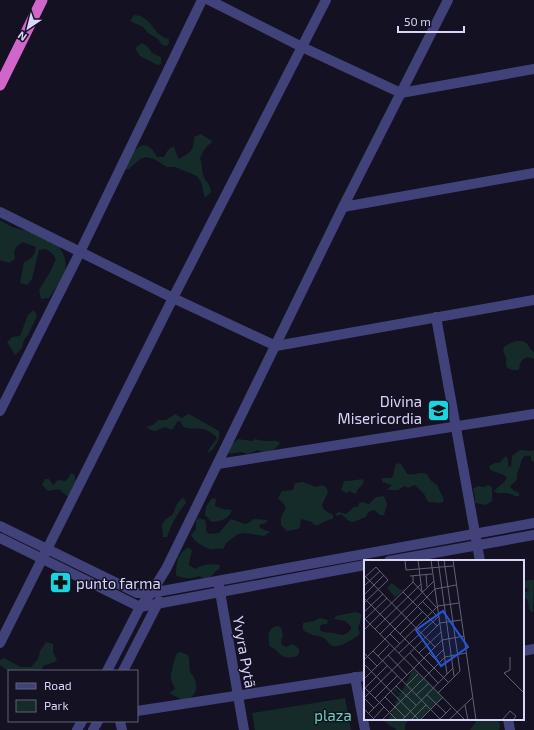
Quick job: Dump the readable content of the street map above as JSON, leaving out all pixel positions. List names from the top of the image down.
{
  "streets": {
    "street": ["Yvyra Pytã"]
  },
  "parks": ["plaza"],
  "places": {
    "school or university": ["Divina Misericordia"],
    "pharmacy": ["punto farma"]
  },
  "legend": ["Road", "Park"],
  "scale_bar": "50 m",
  "north": "bottom left"
}
